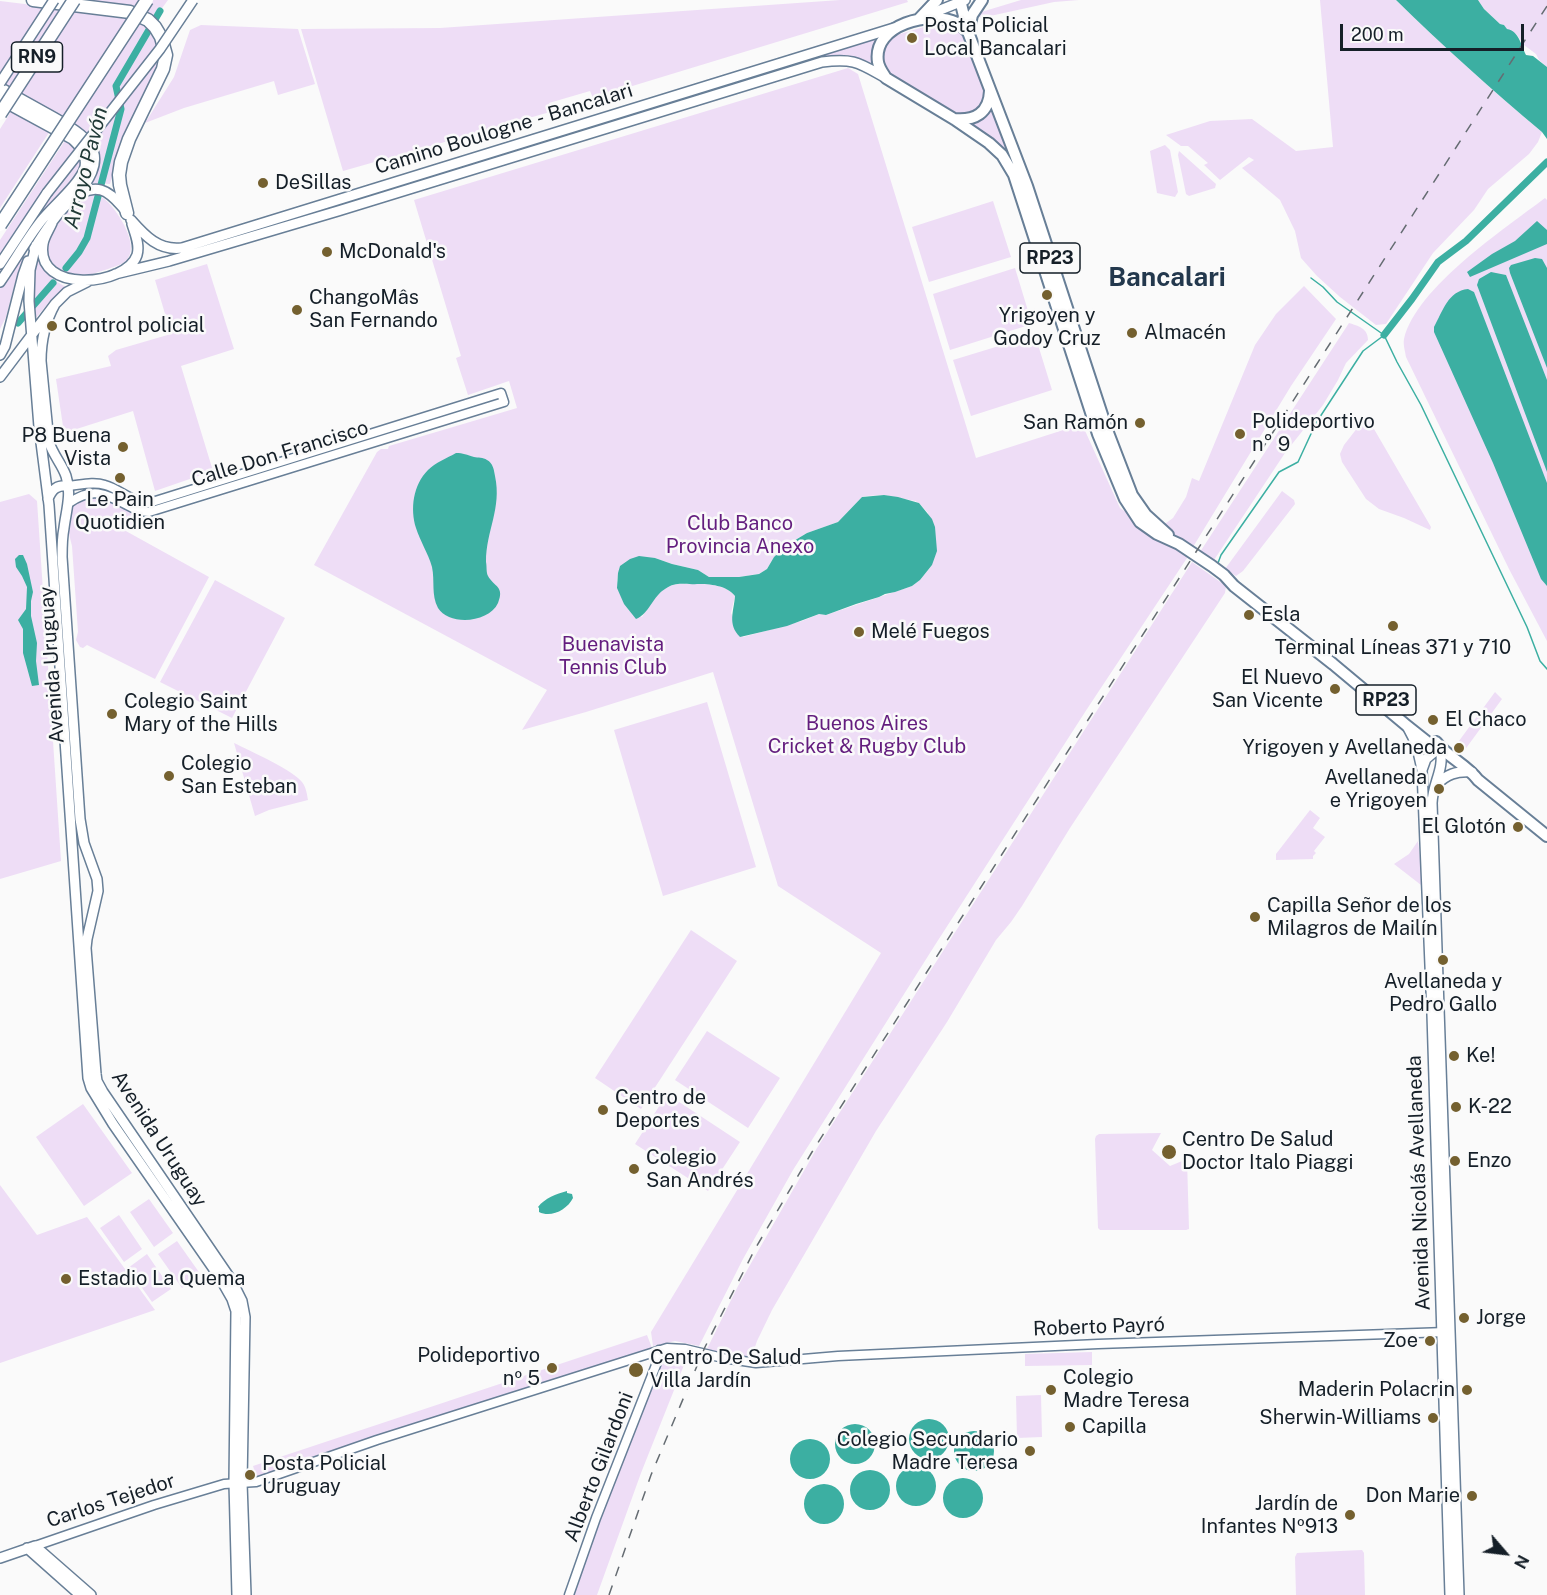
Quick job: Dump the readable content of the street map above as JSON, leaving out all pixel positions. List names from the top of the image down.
{
  "streets": {
    "highway": ["RN9"],
    "main road": [
      "Camino Boulogne - Bancalari",
      "RP23",
      "Avenida Uruguay",
      "Avenida Nicolás Avellaneda",
      "Carlos Tejedor"
    ],
    "street": ["Calle Don Francisco", "Roberto Payró", "Alberto Gilardoni"]
  },
  "crossings": [
    ["Camino Boulogne - Bancalari", "RP23"],
    ["RP23", "Avenida Nicolás Avellaneda"],
    ["Calle Don Francisco", "Avenida Uruguay"],
    ["Avenida Uruguay", "Carlos Tejedor"],
    ["Avenida Nicolás Avellaneda", "Roberto Payró"],
    ["Roberto Payró", "Alberto Gilardoni"],
    ["Roberto Payró", "Carlos Tejedor"],
    ["Alberto Gilardoni", "Carlos Tejedor"]
  ],
  "districts": ["Bancalari"],
  "water": ["Arroyo Pavón"],
  "parks": ["Club Banco Provincia Anexo", "Buenavista Tennis Club", "Buenos Aires Cricket & Rugby Club"],
  "places": [
    "Posta Policial Local Bancalari",
    "DeSillas",
    "McDonald's",
    "Yrigoyen y Godoy Cruz",
    "ChangoMâs San Fernando",
    "Control policial",
    "Almacén",
    "San Ramón",
    "Polideportivo n° 9",
    "P8 Buena Vista",
    "Le Pain Quotidien",
    "Esla",
    "Terminal Líneas 371 y 710",
    "Melé Fuegos",
    "El Nuevo San Vicente",
    "Colegio Saint Mary of the Hills",
    "El Chaco",
    "Yrigoyen y Avellaneda",
    "Colegio San Esteban",
    "Avellaneda e Yrigoyen",
    "El Glotón",
    "Capilla Señor de los Milagros de Mailín",
    "Avellaneda y Pedro Gallo",
    "Ke!",
    "K-22",
    "Centro de Deportes",
    "Centro De Salud Doctor Italo Piaggi",
    "Enzo",
    "Colegio San Andrés",
    "Estadio La Quema",
    "Jorge",
    "Zoe",
    "Polideportivo nº 5",
    "Centro De Salud Villa Jardín",
    "Colegio Madre Teresa",
    "Maderin Polacrin",
    "Sherwin-Williams",
    "Capilla",
    "Colegio Secundario Madre Teresa",
    "Posta Policial Uruguay",
    "Don Marie",
    "Jardín de Infantes Nº913"
  ],
  "scale_bar": "200 m",
  "north": "bottom right"
}
